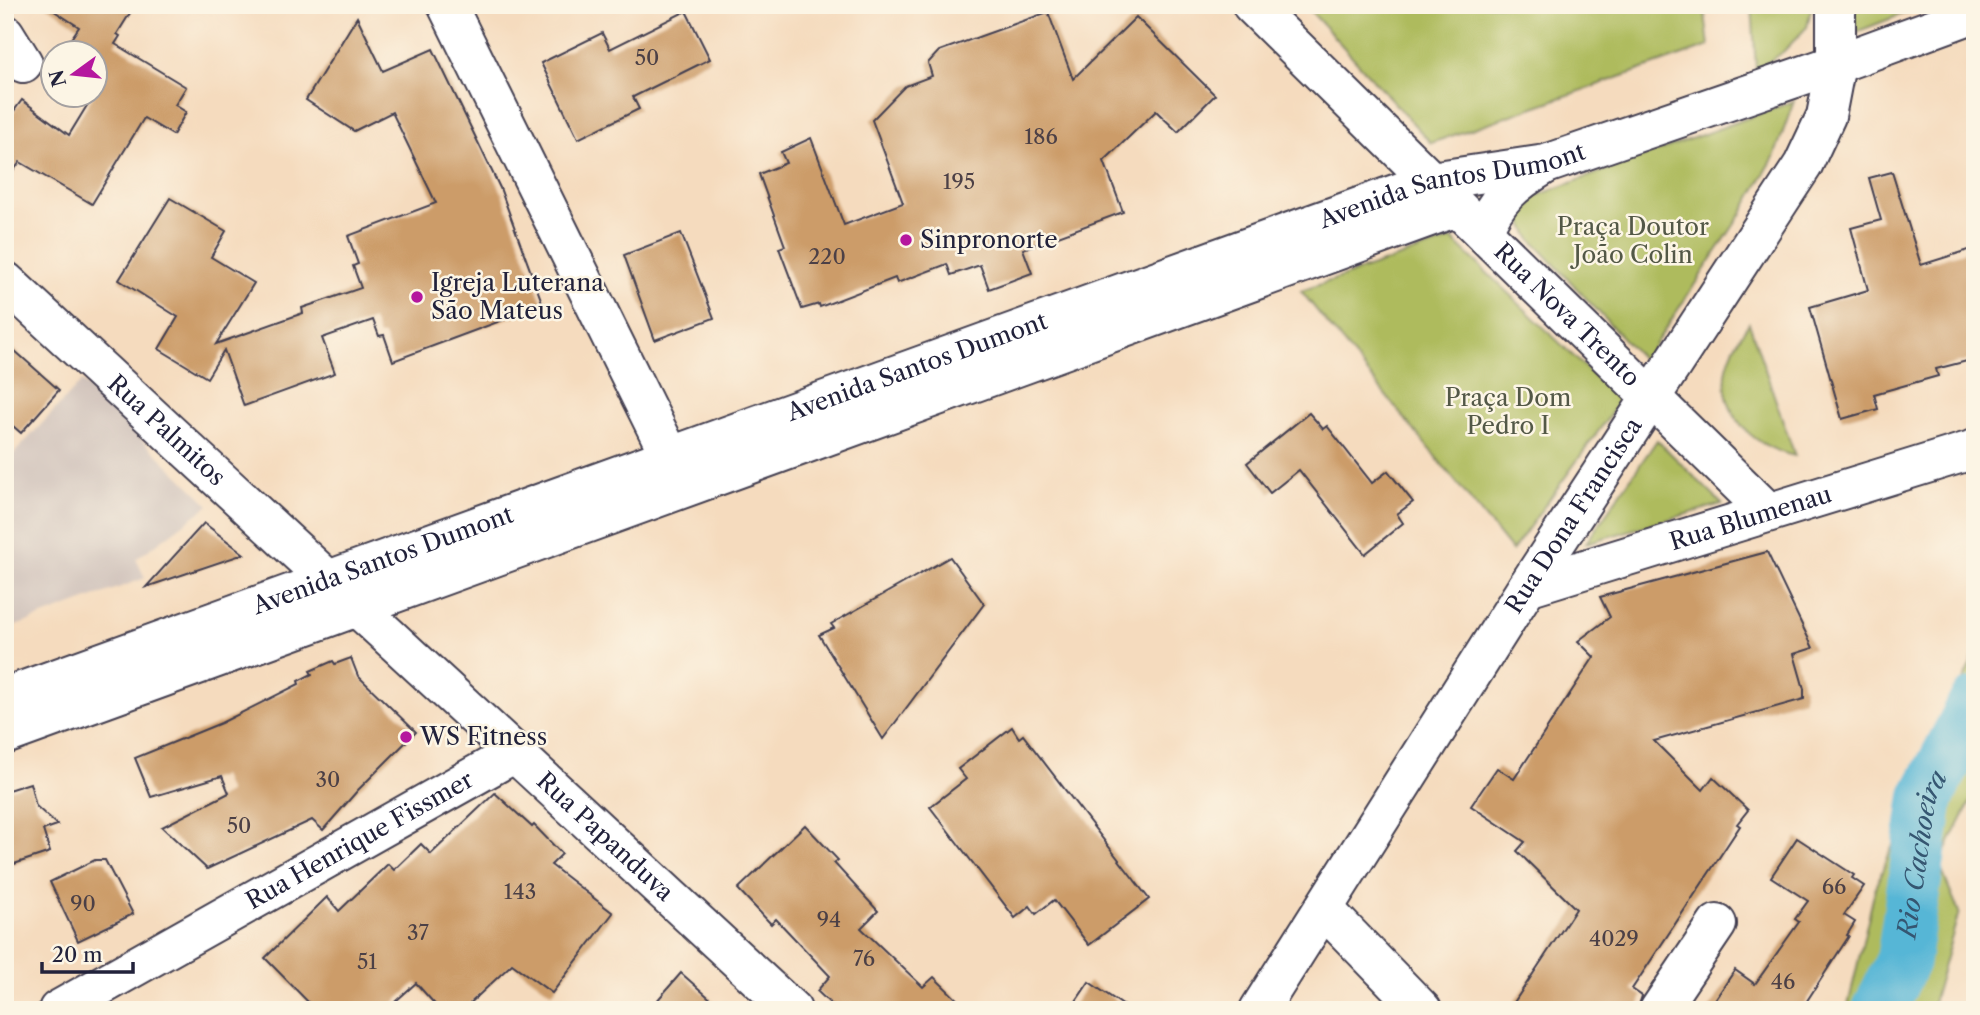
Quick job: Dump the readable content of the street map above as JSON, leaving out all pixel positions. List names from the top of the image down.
{
  "streets": {
    "main road": [
      "Avenida Santos Dumont",
      "Rua Nova Trento",
      "Rua Palmitos",
      "Rua Dona Francisca",
      "Rua Blumenau",
      "Rua Papanduva",
      "Rua Henrique Fissmer"
    ]
  },
  "crossings": [
    ["Avenida Santos Dumont", "Rua Nova Trento"],
    ["Avenida Santos Dumont", "Rua Palmitos"],
    ["Avenida Santos Dumont", "Rua Dona Francisca"],
    ["Avenida Santos Dumont", "Rua Papanduva"],
    ["Rua Nova Trento", "Rua Dona Francisca"],
    ["Rua Nova Trento", "Rua Blumenau"],
    ["Rua Dona Francisca", "Rua Blumenau"],
    ["Rua Papanduva", "Rua Henrique Fissmer"]
  ],
  "water": ["Rio Cachoeira"],
  "parks": ["Praça Doutor João Colin", "Praça Dom Pedro I"],
  "places": ["Sinpronorte", "Igreja Luterana São Mateus", "WS Fitness"],
  "house_numbers": [
    "50",
    "186",
    "195",
    "220",
    "30",
    "50",
    "66",
    "143",
    "90",
    "94",
    "37",
    "4029",
    "76",
    "51",
    "46"
  ],
  "scale_bar": "20 m",
  "north": "left"
}
